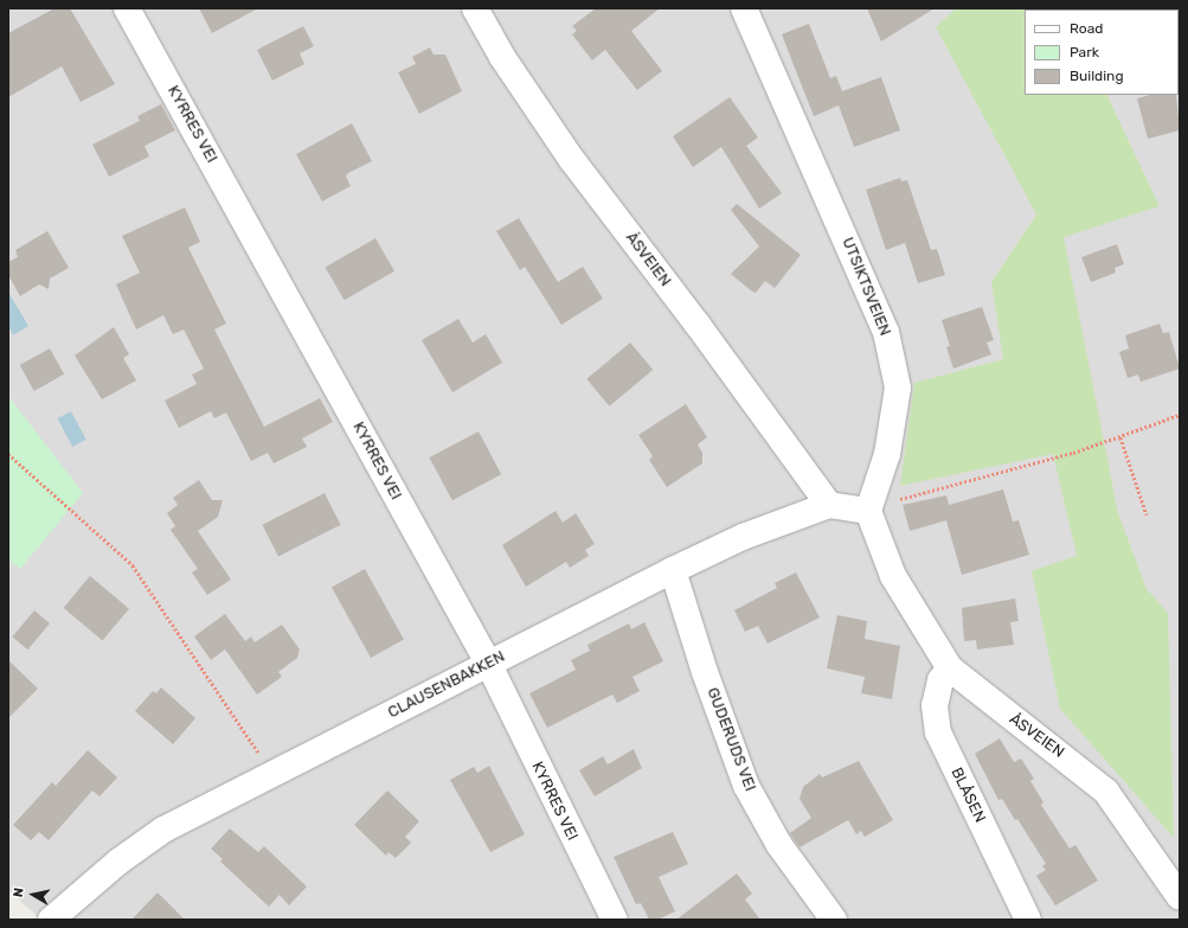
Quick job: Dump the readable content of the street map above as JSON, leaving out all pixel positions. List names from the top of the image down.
{
  "streets": {
    "street": [
      "KYRRES VEI",
      "ÅSVEIEN",
      "UTSIKTSVEIEN",
      "CLAUSENBAKKEN",
      "GUDERUDS VEI",
      "BLÅSEN"
    ]
  },
  "crossings": [
    ["KYRRES VEI", "CLAUSENBAKKEN"],
    ["ÅSVEIEN", "UTSIKTSVEIEN"],
    ["ÅSVEIEN", "CLAUSENBAKKEN"],
    ["ÅSVEIEN", "BLÅSEN"],
    ["UTSIKTSVEIEN", "CLAUSENBAKKEN"],
    ["CLAUSENBAKKEN", "GUDERUDS VEI"]
  ],
  "legend": ["Road", "Park", "Building"],
  "north": "left"
}
